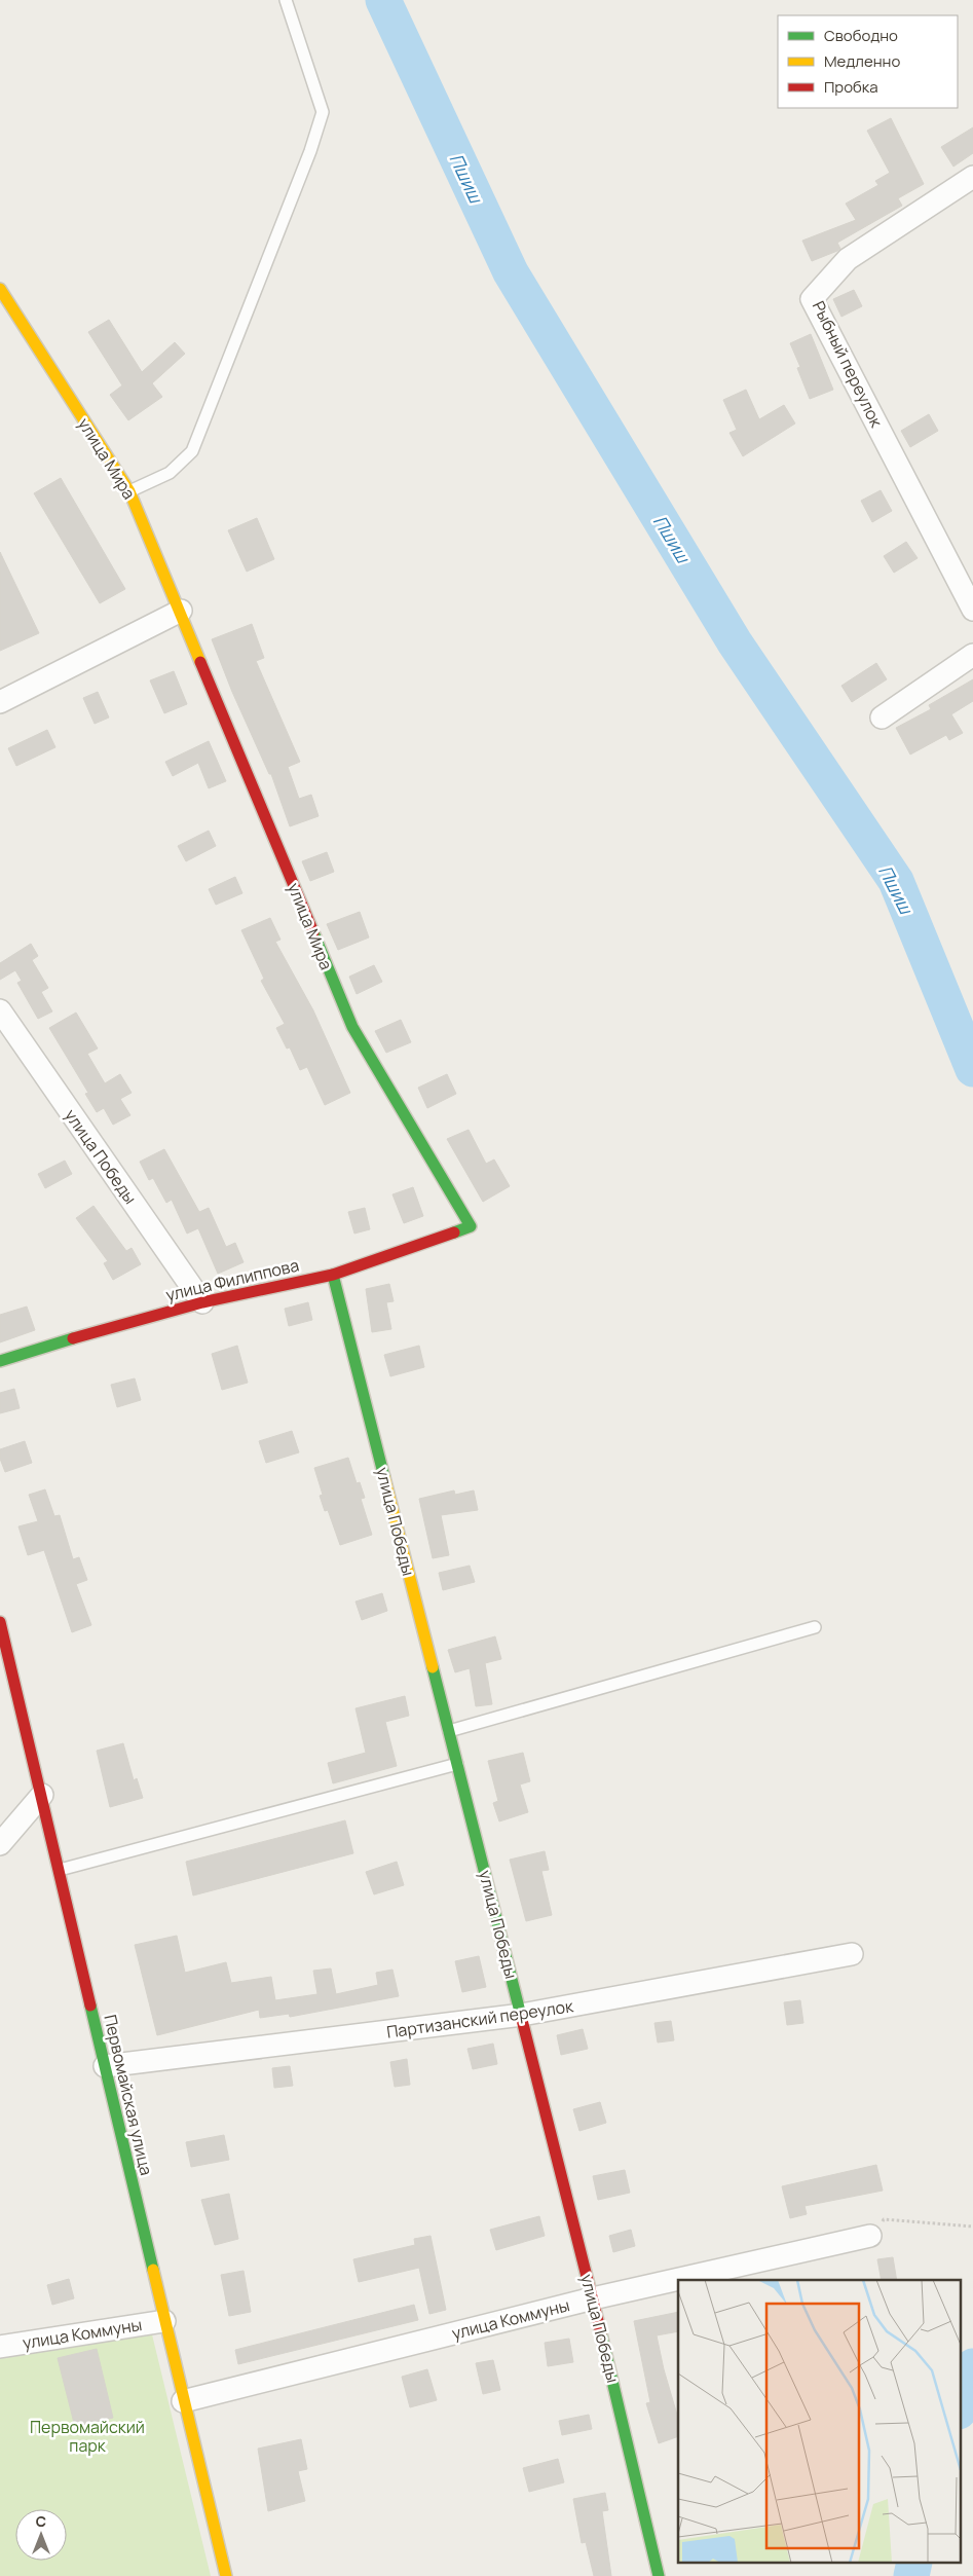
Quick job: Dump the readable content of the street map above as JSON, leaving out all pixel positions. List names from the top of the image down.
{
  "streets": {
    "street": [
      "Рыбный переулок",
      "улица Мира",
      "улица Победы",
      "улица Филиппова",
      "Партизанский переулок",
      "Первомайская улица",
      "улица Коммуны"
    ]
  },
  "crossings": [
    ["улица Мира", "улица Филиппова"],
    ["улица Победы", "улица Филиппова"],
    ["улица Победы", "Партизанский переулок"],
    ["улица Победы", "улица Коммуны"],
    ["Партизанский переулок", "Первомайская улица"],
    ["Первомайская улица", "улица Коммуны"]
  ],
  "water": ["Пшиш"],
  "parks": ["Первомайский парк"],
  "legend": ["Свободно", "Медленно", "Пробка"],
  "north": "top"
}
